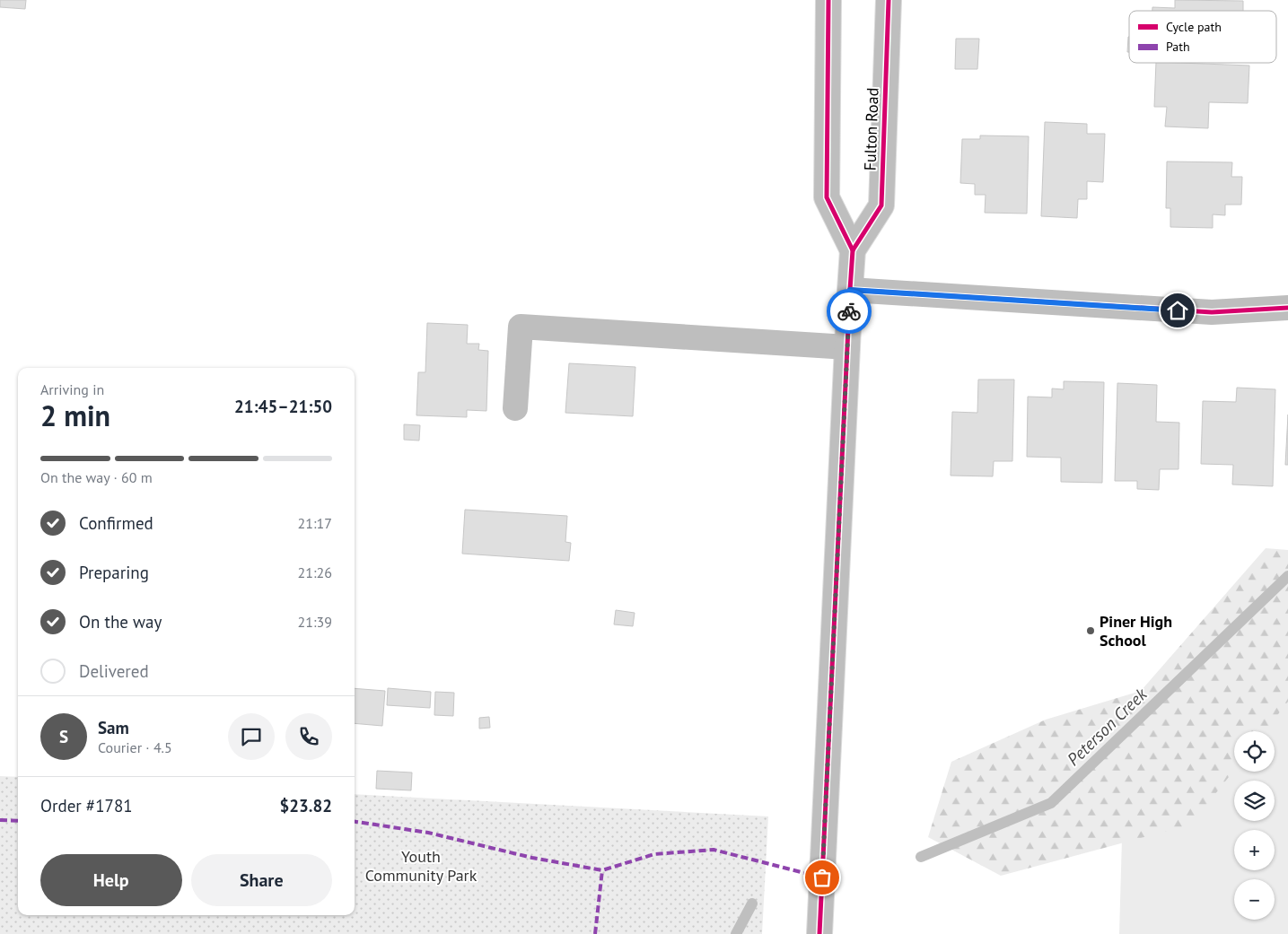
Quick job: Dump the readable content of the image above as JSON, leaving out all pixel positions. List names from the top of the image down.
{
  "streets": {
    "main road": ["Fulton Road"]
  },
  "water": ["Peterson Creek"],
  "parks": ["Youth Community Park"],
  "places": ["Piner High School"],
  "legend": ["Cycle path", "Path"],
  "page": {
    "heading": ["2 min", "Arriving in", "21:45–21:50"],
    "panel": [
      "Sam",
      "Courier · 4.5",
      "Order #1781",
      "$23.82"
    ],
    "bar": "On the way · 60 m",
    "list": [
      ["Confirmed", "21:17"],
      ["Preparing", "21:26"],
      ["On the way", "21:39"],
      "Delivered"
    ],
    "round": "S",
    "map_buttons": ["+", "−"],
    "buttons": ["Help", "Share"]
  }
}
